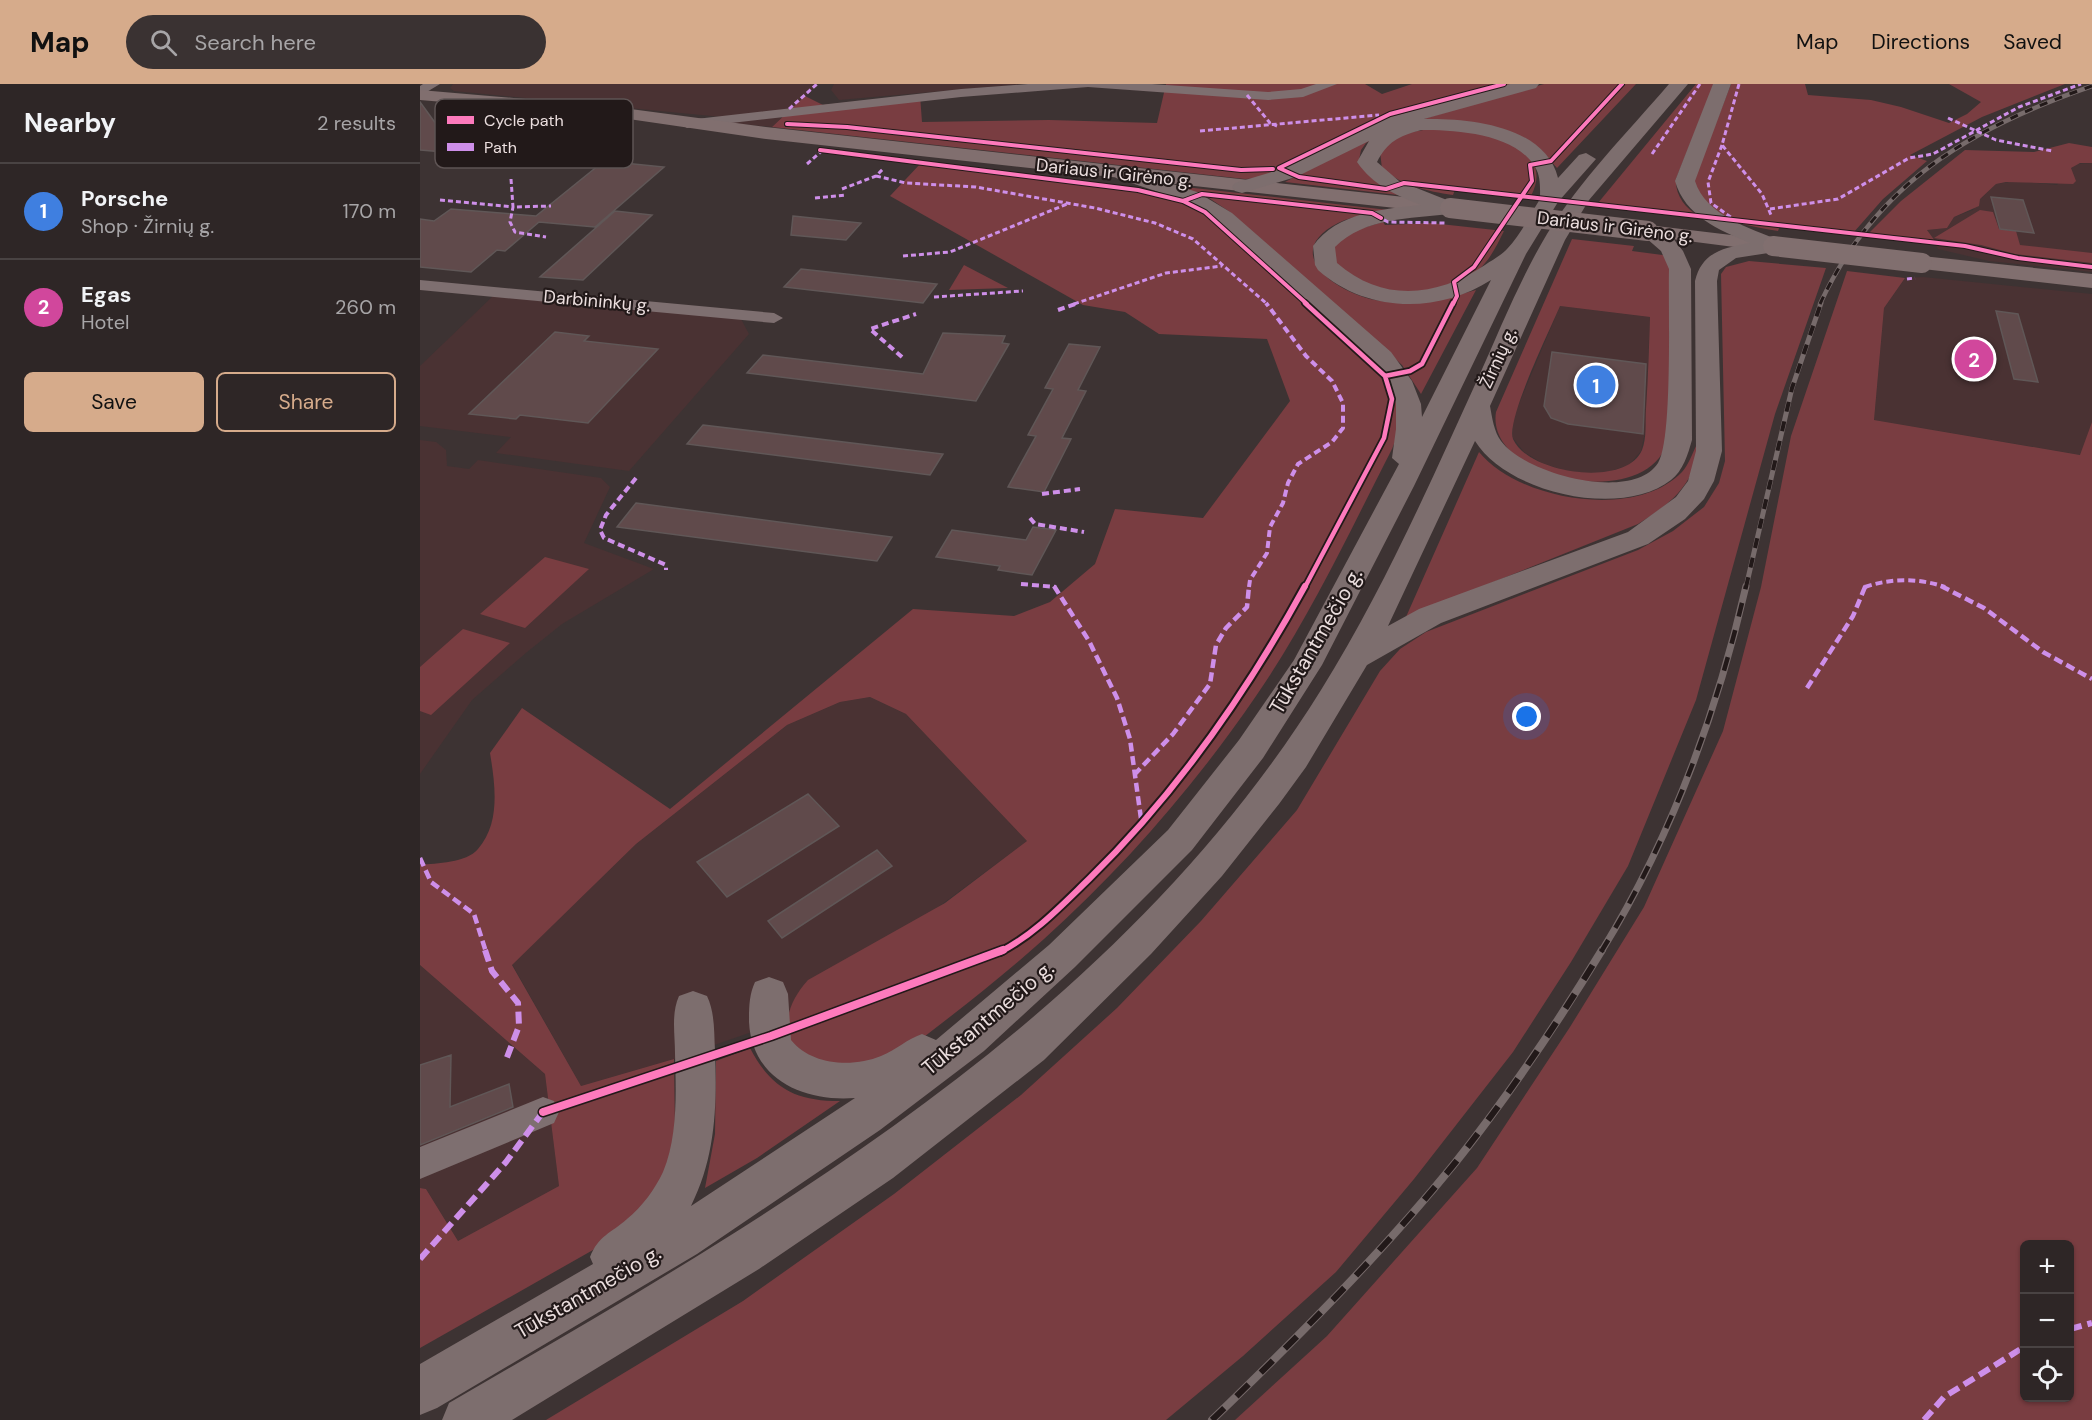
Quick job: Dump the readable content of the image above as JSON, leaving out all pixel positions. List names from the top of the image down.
{
  "streets": {
    "highway": ["Žirnių g.", "Tūkstantmečio g."],
    "main road": ["Dariaus ir Girėno g."],
    "street": ["Darbininkų g."]
  },
  "crossings": [
    ["Žirnių g.", "Tūkstantmečio g."]
  ],
  "legend": ["Cycle path", "Path"],
  "page": {
    "header": "Map",
    "search": "Search here",
    "nav": ["Map", "Directions", "Saved"],
    "heading": ["Nearby", "2 results"],
    "list": [
      {
        "mark": "1",
        "name": "Porsche",
        "note": "Shop · Žirnių g.",
        "value": "170 m"
      },
      {
        "mark": "2",
        "name": "Egas",
        "note": "Hotel",
        "value": "260 m"
      }
    ],
    "pins": ["2", "1"],
    "buttons": ["Save", "Share"],
    "map_buttons": ["+", "−"]
  }
}
